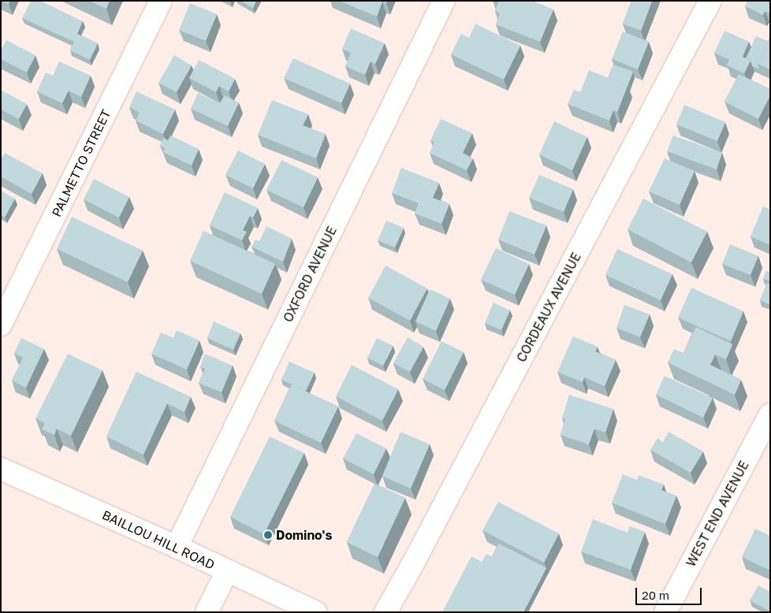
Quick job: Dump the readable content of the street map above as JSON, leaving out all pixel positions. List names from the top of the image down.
{
  "streets": {
    "street": [
      "PALMETTO STREET",
      "OXFORD AVENUE",
      "CORDEAUX AVENUE",
      "WEST END AVENUE",
      "BAILLOU HILL ROAD"
    ]
  },
  "crossings": [
    ["OXFORD AVENUE", "BAILLOU HILL ROAD"]
  ],
  "places": ["Domino's"],
  "scale_bar": "20 m"
}
